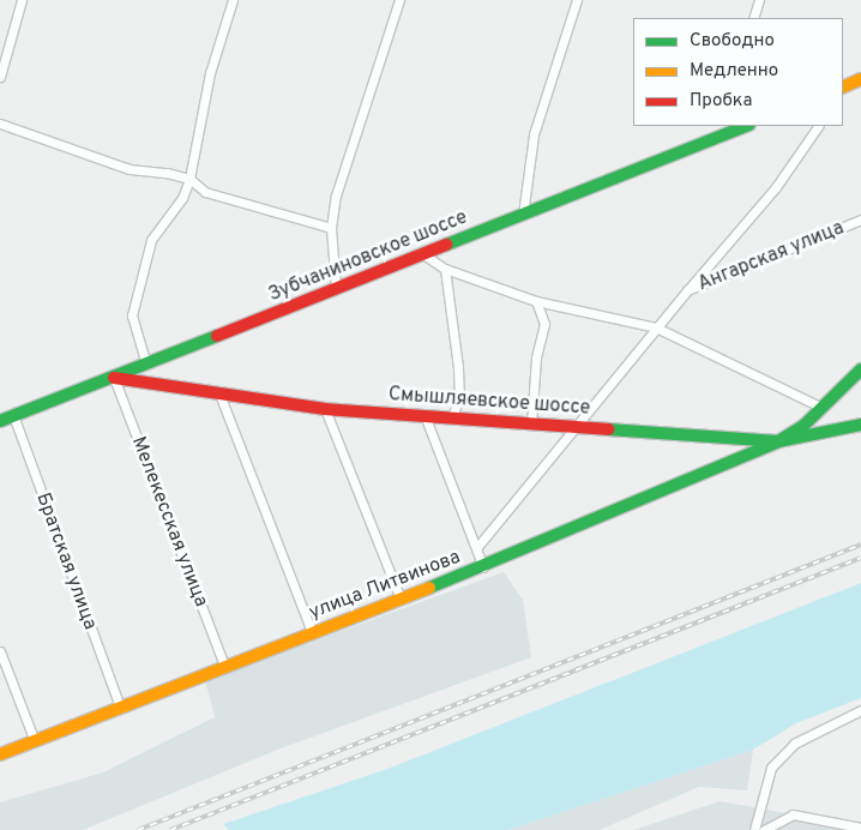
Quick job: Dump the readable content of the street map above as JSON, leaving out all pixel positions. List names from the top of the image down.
{
  "streets": {
    "street": [
      "Зубчаниновское шоссе",
      "Ангарская улица",
      "Смышляевское шоссе",
      "Мелекесская улица",
      "Братская улица",
      "улица Литвинова"
    ]
  },
  "crossings": [
    ["Зубчаниновское шоссе", "Смышляевское шоссе"],
    ["Зубчаниновское шоссе", "Мелекесская улица"],
    ["Зубчаниновское шоссе", "Братская улица"],
    ["Ангарская улица", "Смышляевское шоссе"],
    ["Смышляевское шоссе", "Мелекесская улица"],
    ["Смышляевское шоссе", "улица Литвинова"],
    ["Мелекесская улица", "улица Литвинова"],
    ["Братская улица", "улица Литвинова"]
  ],
  "legend": ["Свободно", "Медленно", "Пробка"]
}
